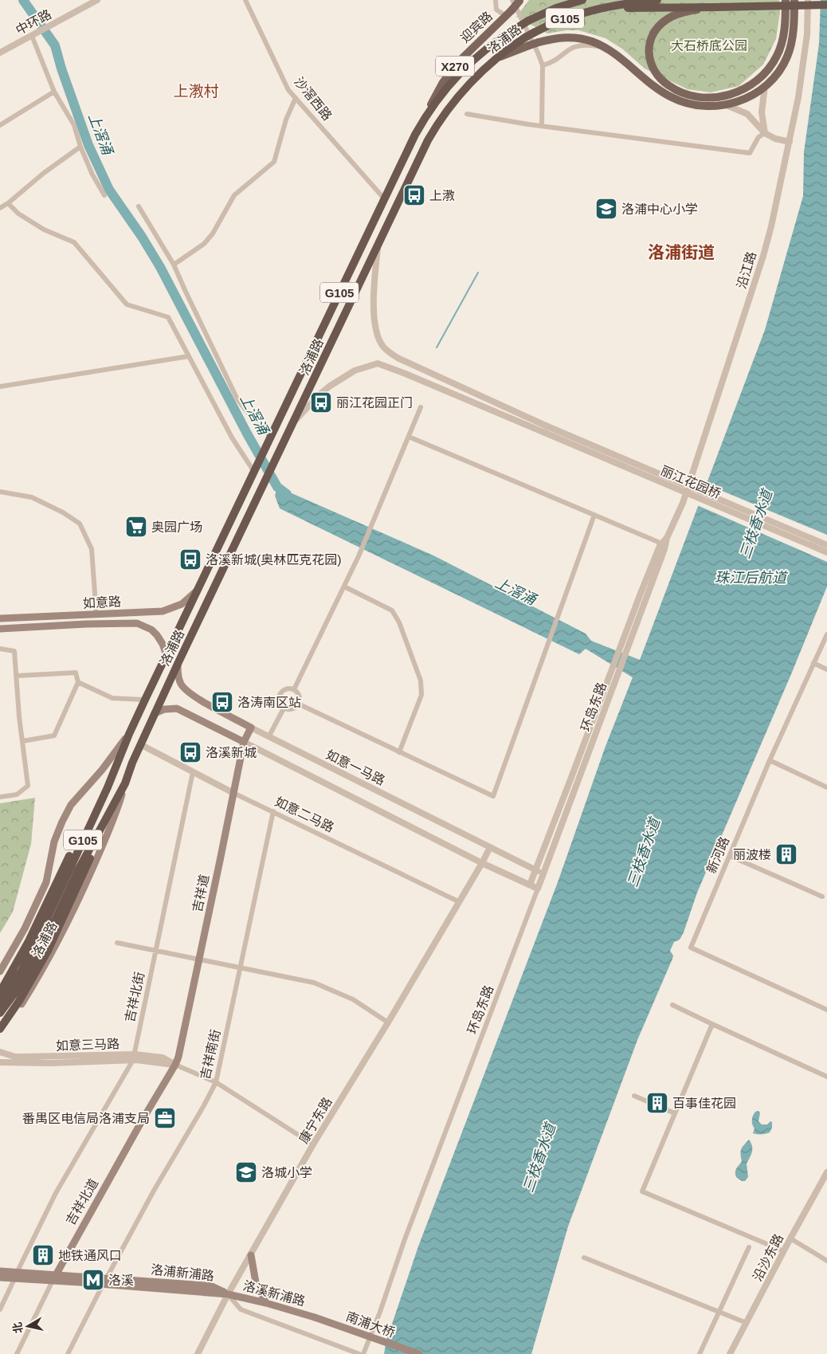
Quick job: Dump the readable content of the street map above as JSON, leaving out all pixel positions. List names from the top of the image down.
{
  "streets": {
    "highway": ["G105", "洛浦路"],
    "main road": [
      "迎宾路",
      "X270",
      "如意路",
      "如意一马路",
      "吉祥道",
      "吉祥北道",
      "洛浦新浦路",
      "洛溪新浦路",
      "南浦大桥"
    ],
    "street": [
      "中环路",
      "沙滘西路",
      "沿江路",
      "丽江花园桥",
      "环岛东路",
      "如意二马路",
      "新河路",
      "吉祥北街",
      "如意三马路",
      "吉祥南街",
      "康宁东路",
      "沿沙东路"
    ]
  },
  "crossings": [
    ["G105", "洛浦路"],
    ["迎宾路", "洛浦路"],
    ["洛浦路", "沙滘西路"],
    ["洛浦路", "丽江花园桥"],
    ["洛浦路", "如意路"],
    ["洛浦路", "如意一马路"],
    ["洛浦路", "如意二马路"],
    ["沿江路", "环岛东路"],
    ["环岛东路", "如意一马路"],
    ["如意一马路", "吉祥道"],
    ["如意一马路", "康宁东路"],
    ["如意二马路", "吉祥道"],
    ["如意二马路", "吉祥北街"],
    ["如意二马路", "吉祥南街"],
    ["如意二马路", "康宁东路"],
    ["吉祥道", "如意三马路"],
    ["吉祥道", "吉祥北道"],
    ["吉祥北街", "如意三马路"],
    ["吉祥北街", "洛浦新浦路"],
    ["如意三马路", "吉祥南街"],
    ["如意三马路", "康宁东路"],
    ["如意三马路", "吉祥北道"],
    ["吉祥南街", "洛浦新浦路"],
    ["康宁东路", "洛浦新浦路"],
    ["康宁东路", "洛溪新浦路"],
    ["吉祥北道", "洛浦新浦路"],
    ["洛浦新浦路", "洛溪新浦路"],
    ["洛溪新浦路", "南浦大桥"]
  ],
  "districts": ["上漖村", "洛浦街道"],
  "water": ["上滘涌", "三枝香水道", "珠江后航道"],
  "parks": ["大石桥底公园"],
  "places": {
    "bus stop": [
      "上漖",
      "丽江花园正门",
      "洛溪新城(奥林匹克花园)",
      "洛涛南区站",
      "洛溪新城"
    ],
    "school or university": ["洛浦中心小学", "洛城小学"],
    "supermarket": ["奥园广场"],
    "building": ["丽波楼", "百事佳花园", "地铁通风口"],
    "office": ["番禺区电信局洛浦支局"],
    "metro station": ["洛溪"]
  },
  "north": "left"
}
